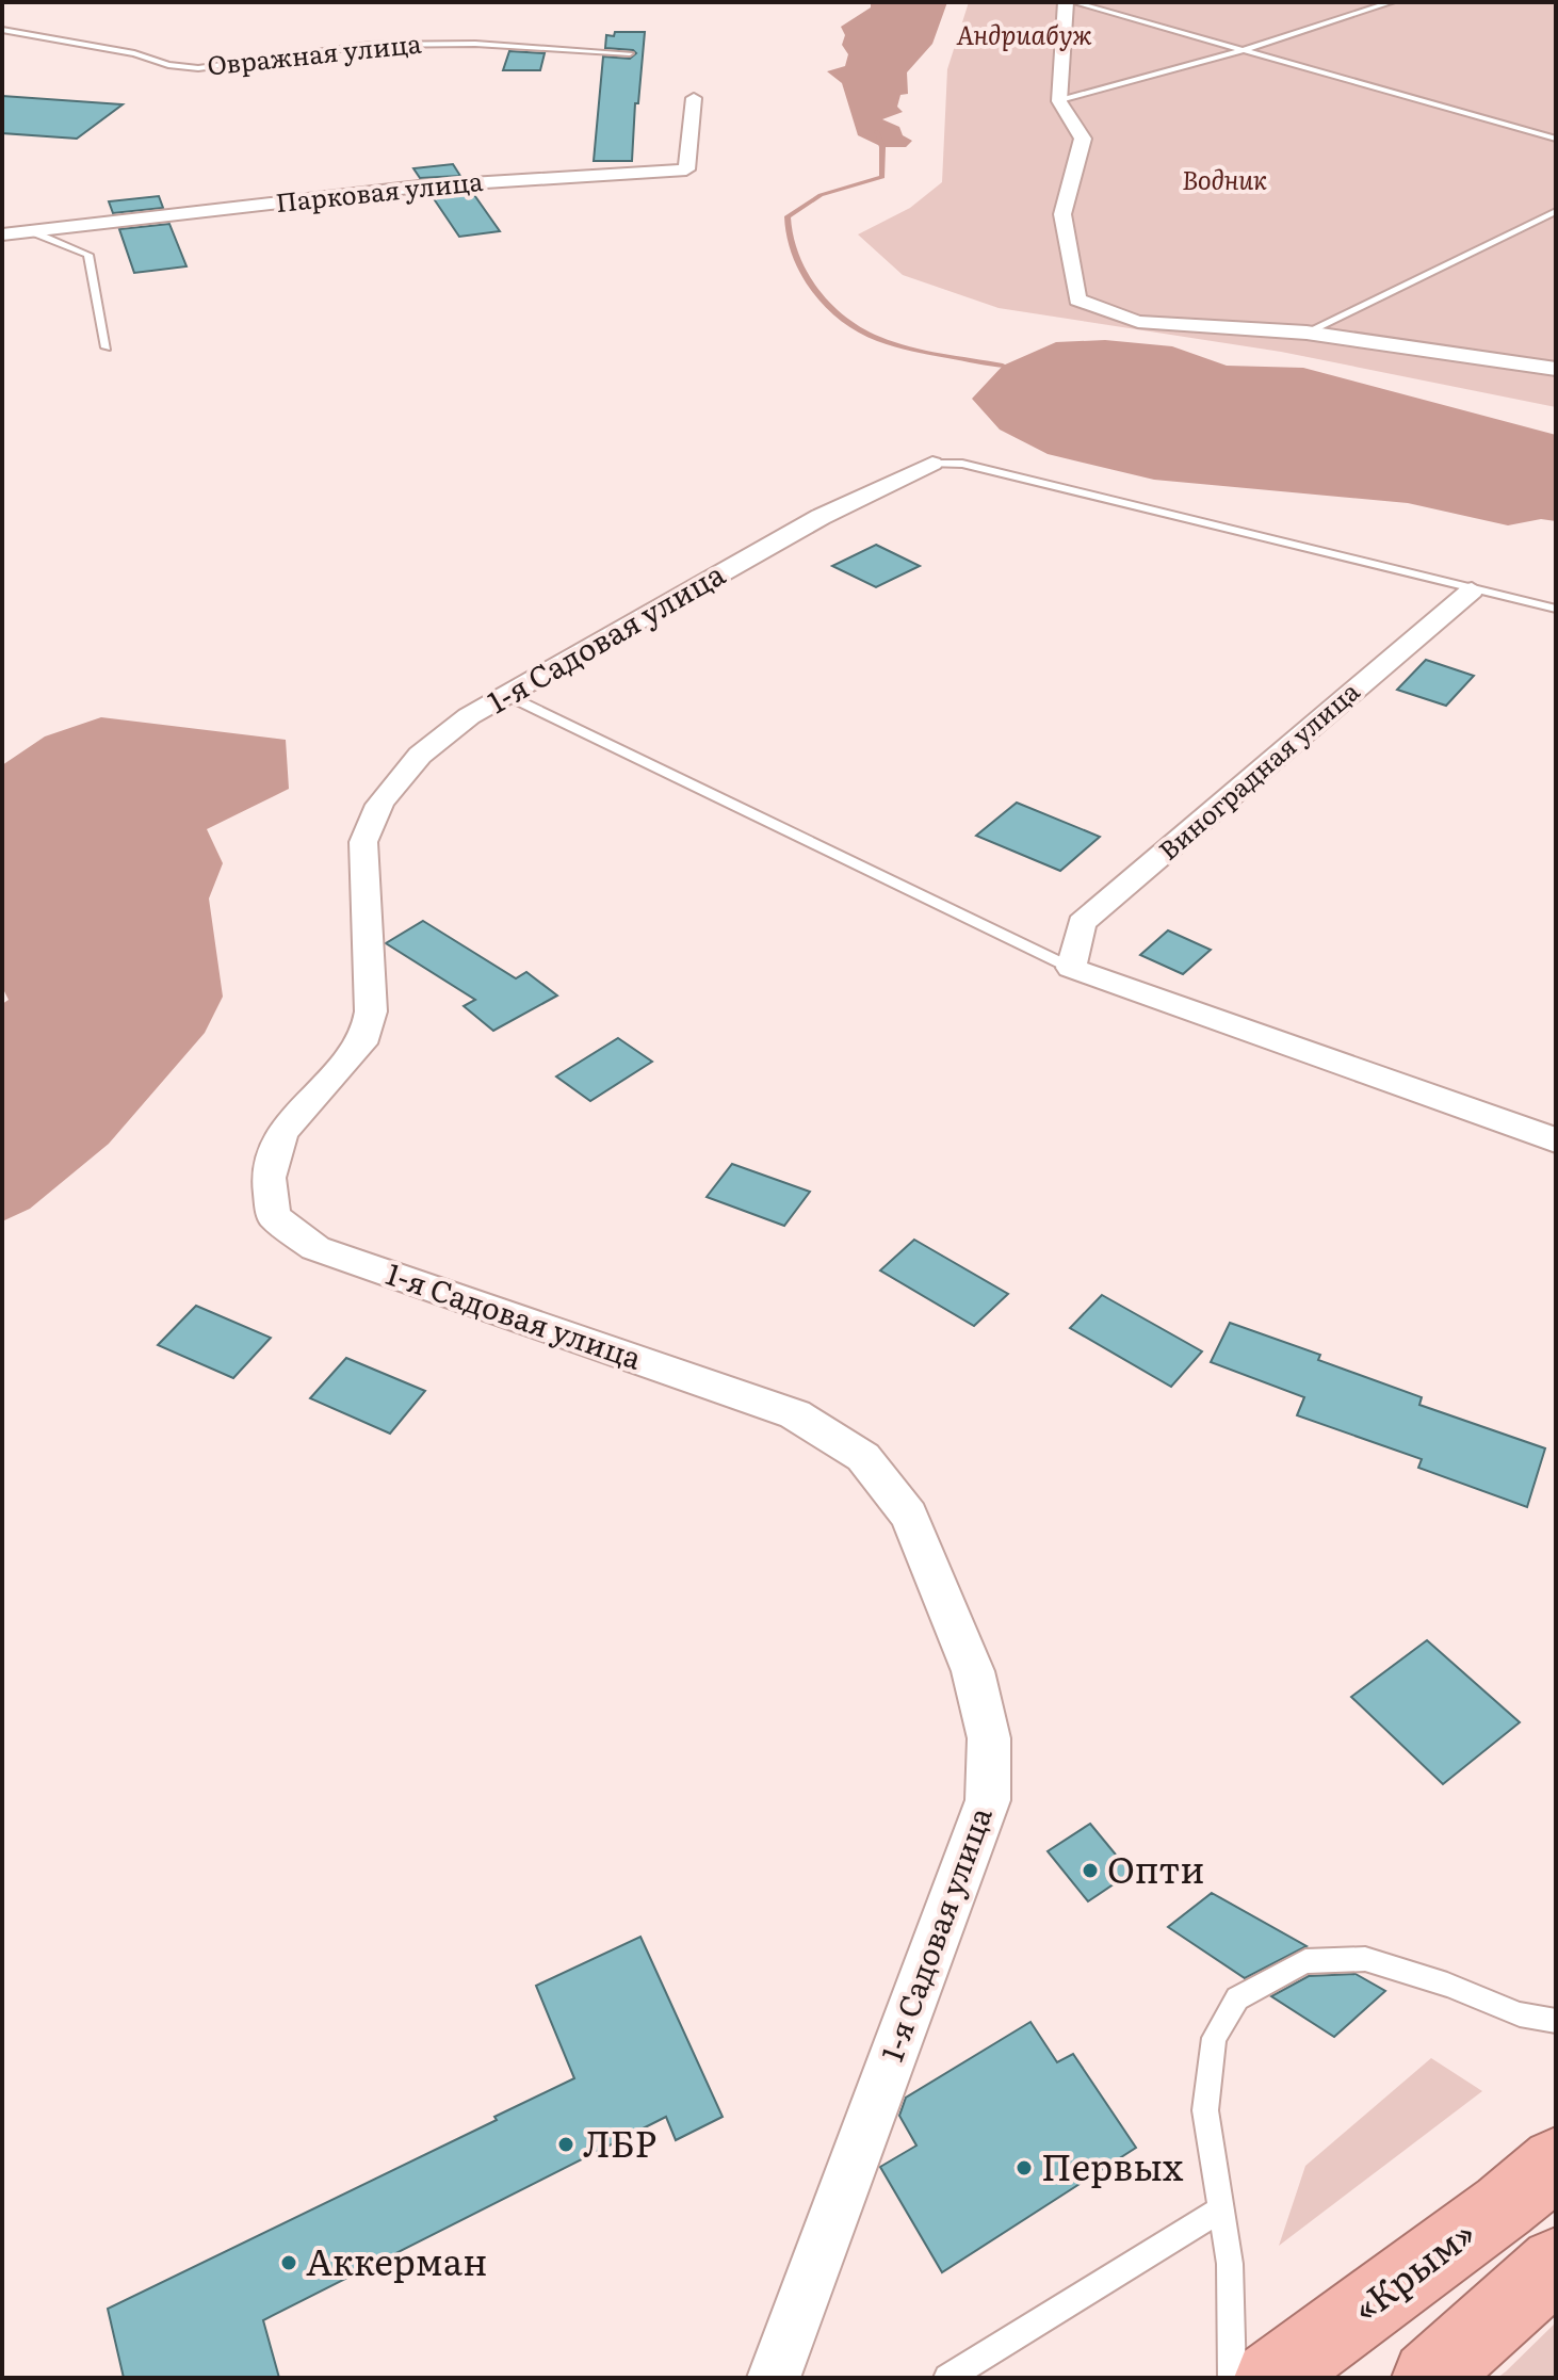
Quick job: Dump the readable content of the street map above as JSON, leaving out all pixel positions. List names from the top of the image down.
{
  "streets": {
    "highway": ["«Крым»"],
    "street": ["Парковая улица", "1-я Садовая улица", "Виноградная улица"],
    "lane": ["Овражная улица"]
  },
  "parks": ["Андриабуж", "Водник"],
  "places": [
    "Опти",
    "ЛБР",
    "Первых",
    "Аккерман"
  ]
}
